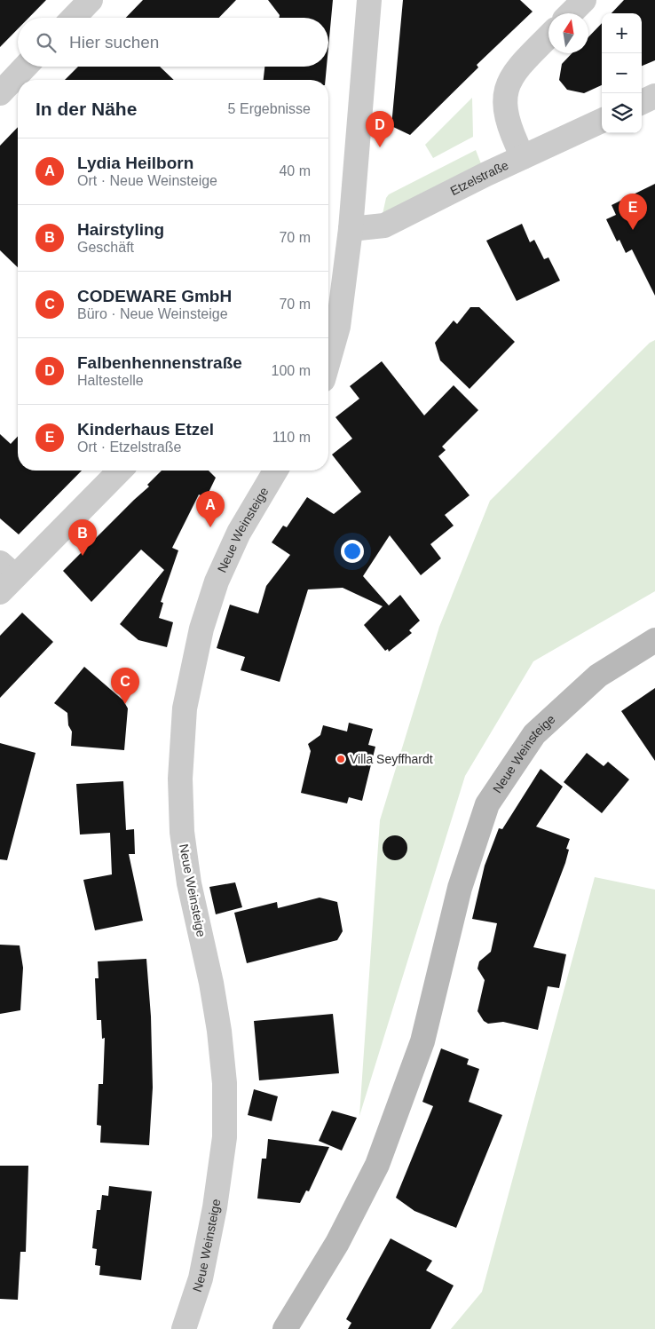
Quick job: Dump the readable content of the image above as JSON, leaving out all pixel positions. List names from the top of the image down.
{
  "streets": {
    "main road": ["Neue Weinsteige"],
    "street": ["Etzelstraße"]
  },
  "places": ["Villa Seyffhardt"],
  "north": "top",
  "page": {
    "map_buttons": ["+", "−"],
    "search": "Hier suchen",
    "heading": ["In der Nähe", "5 Ergebnisse"],
    "pins": [
      "D",
      "E",
      "A",
      "B",
      "C"
    ],
    "list": [
      {
        "mark": "A",
        "name": "Lydia Heilborn",
        "note": "Ort · Neue Weinsteige",
        "value": "40 m"
      },
      {
        "mark": "B",
        "name": "Hairstyling",
        "note": "Geschäft",
        "value": "70 m"
      },
      {
        "mark": "C",
        "name": "CODEWARE GmbH",
        "note": "Büro · Neue Weinsteige",
        "value": "70 m"
      },
      {
        "mark": "D",
        "name": "Falbenhennenstraße",
        "note": "Haltestelle",
        "value": "100 m"
      },
      {
        "mark": "E",
        "name": "Kinderhaus Etzel",
        "note": "Ort · Etzelstraße",
        "value": "110 m"
      }
    ]
  }
}
